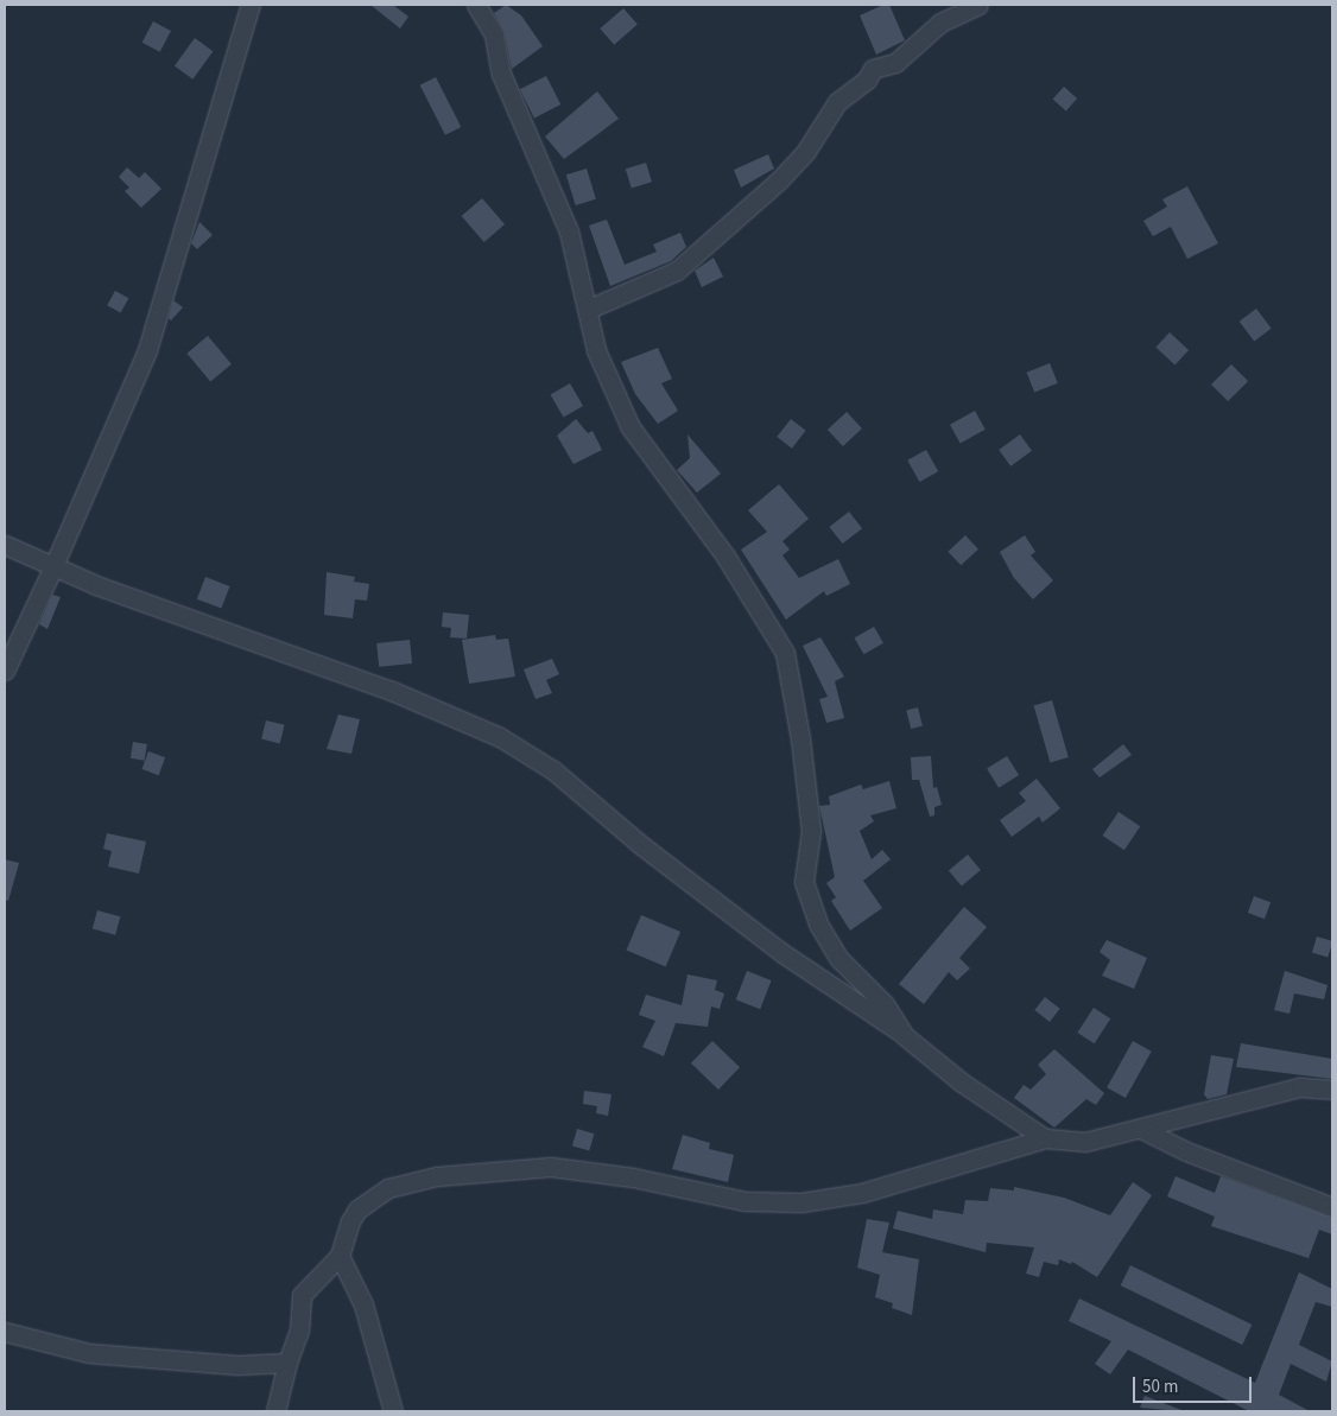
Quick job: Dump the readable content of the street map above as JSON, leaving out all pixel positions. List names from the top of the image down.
{
  "scale_bar": "50 m"
}
